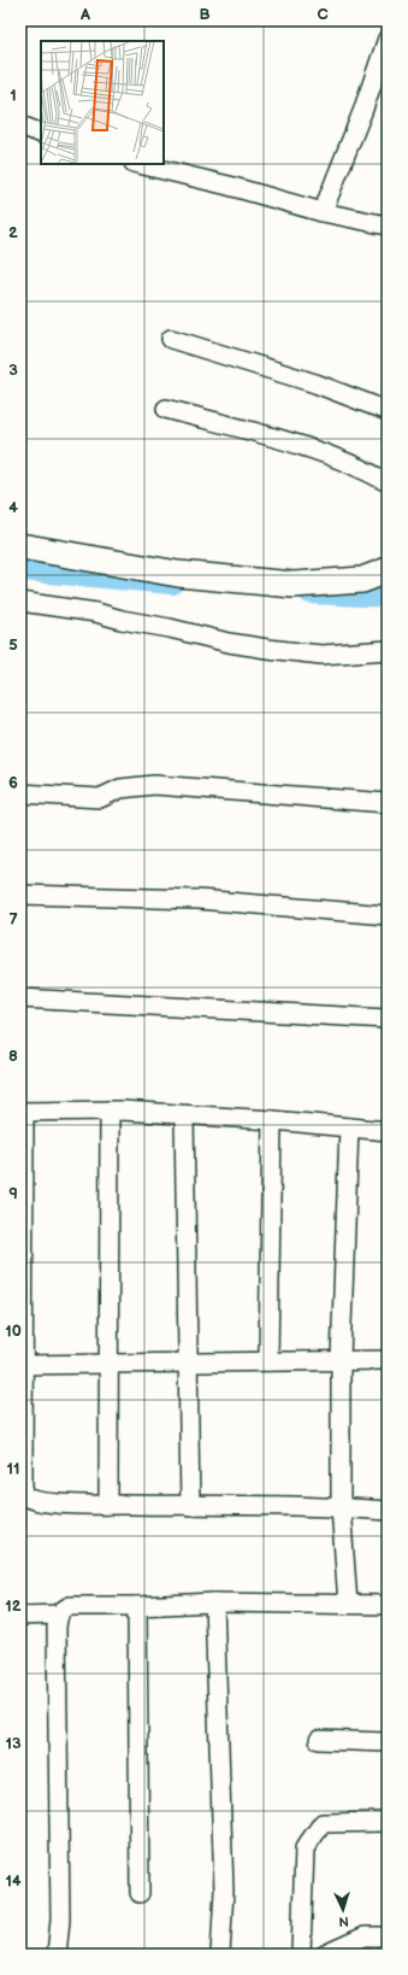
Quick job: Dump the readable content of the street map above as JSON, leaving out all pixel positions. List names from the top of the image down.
{
  "north": "bottom",
  "grid": {
    "columns": ["A", "B", "C"],
    "rows": [
      "1",
      "2",
      "3",
      "4",
      "5",
      "6",
      "7",
      "8",
      "9",
      "10",
      "11",
      "12",
      "13",
      "14"
    ]
  }
}
